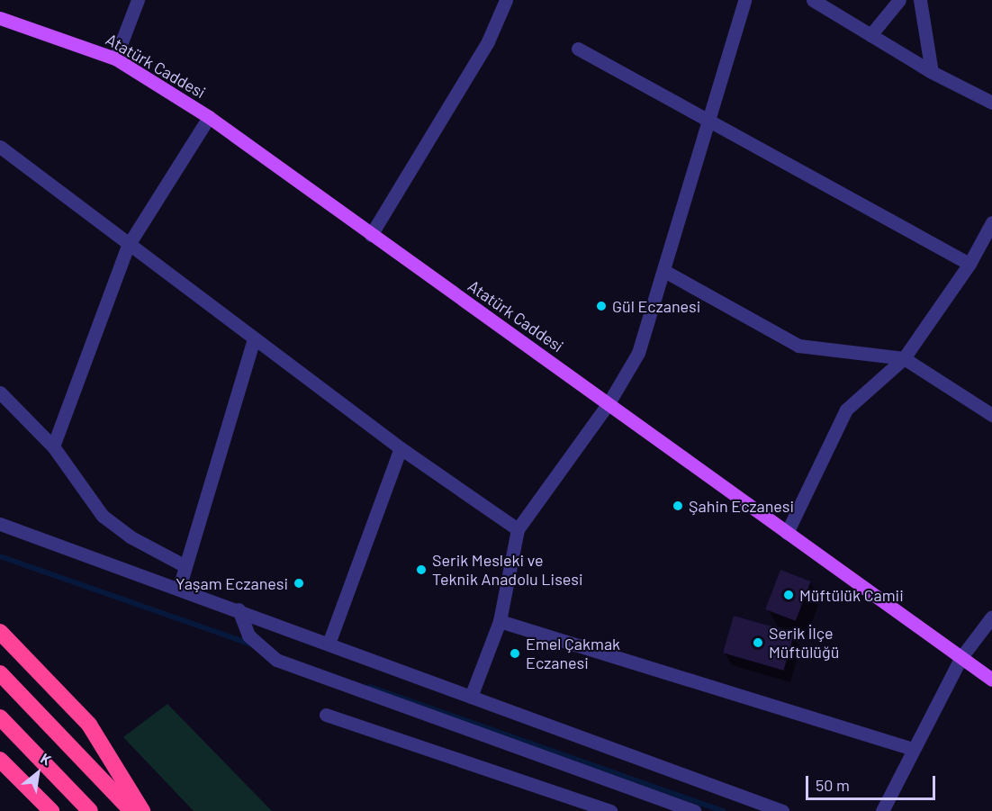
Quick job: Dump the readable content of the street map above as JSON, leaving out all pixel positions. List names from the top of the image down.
{
  "streets": {
    "main road": ["Atatürk Caddesi"]
  },
  "places": [
    "Gül Eczanesi",
    "Şahin Eczanesi",
    "Serik Mesleki ve Teknik Anadolu Lisesi",
    "Yaşam Eczanesi",
    "Müftülük Camii",
    "Serik İlçe Müftülüğü",
    "Emel Çakmak Eczanesi"
  ],
  "scale_bar": "50 m",
  "north": "top right"
}
